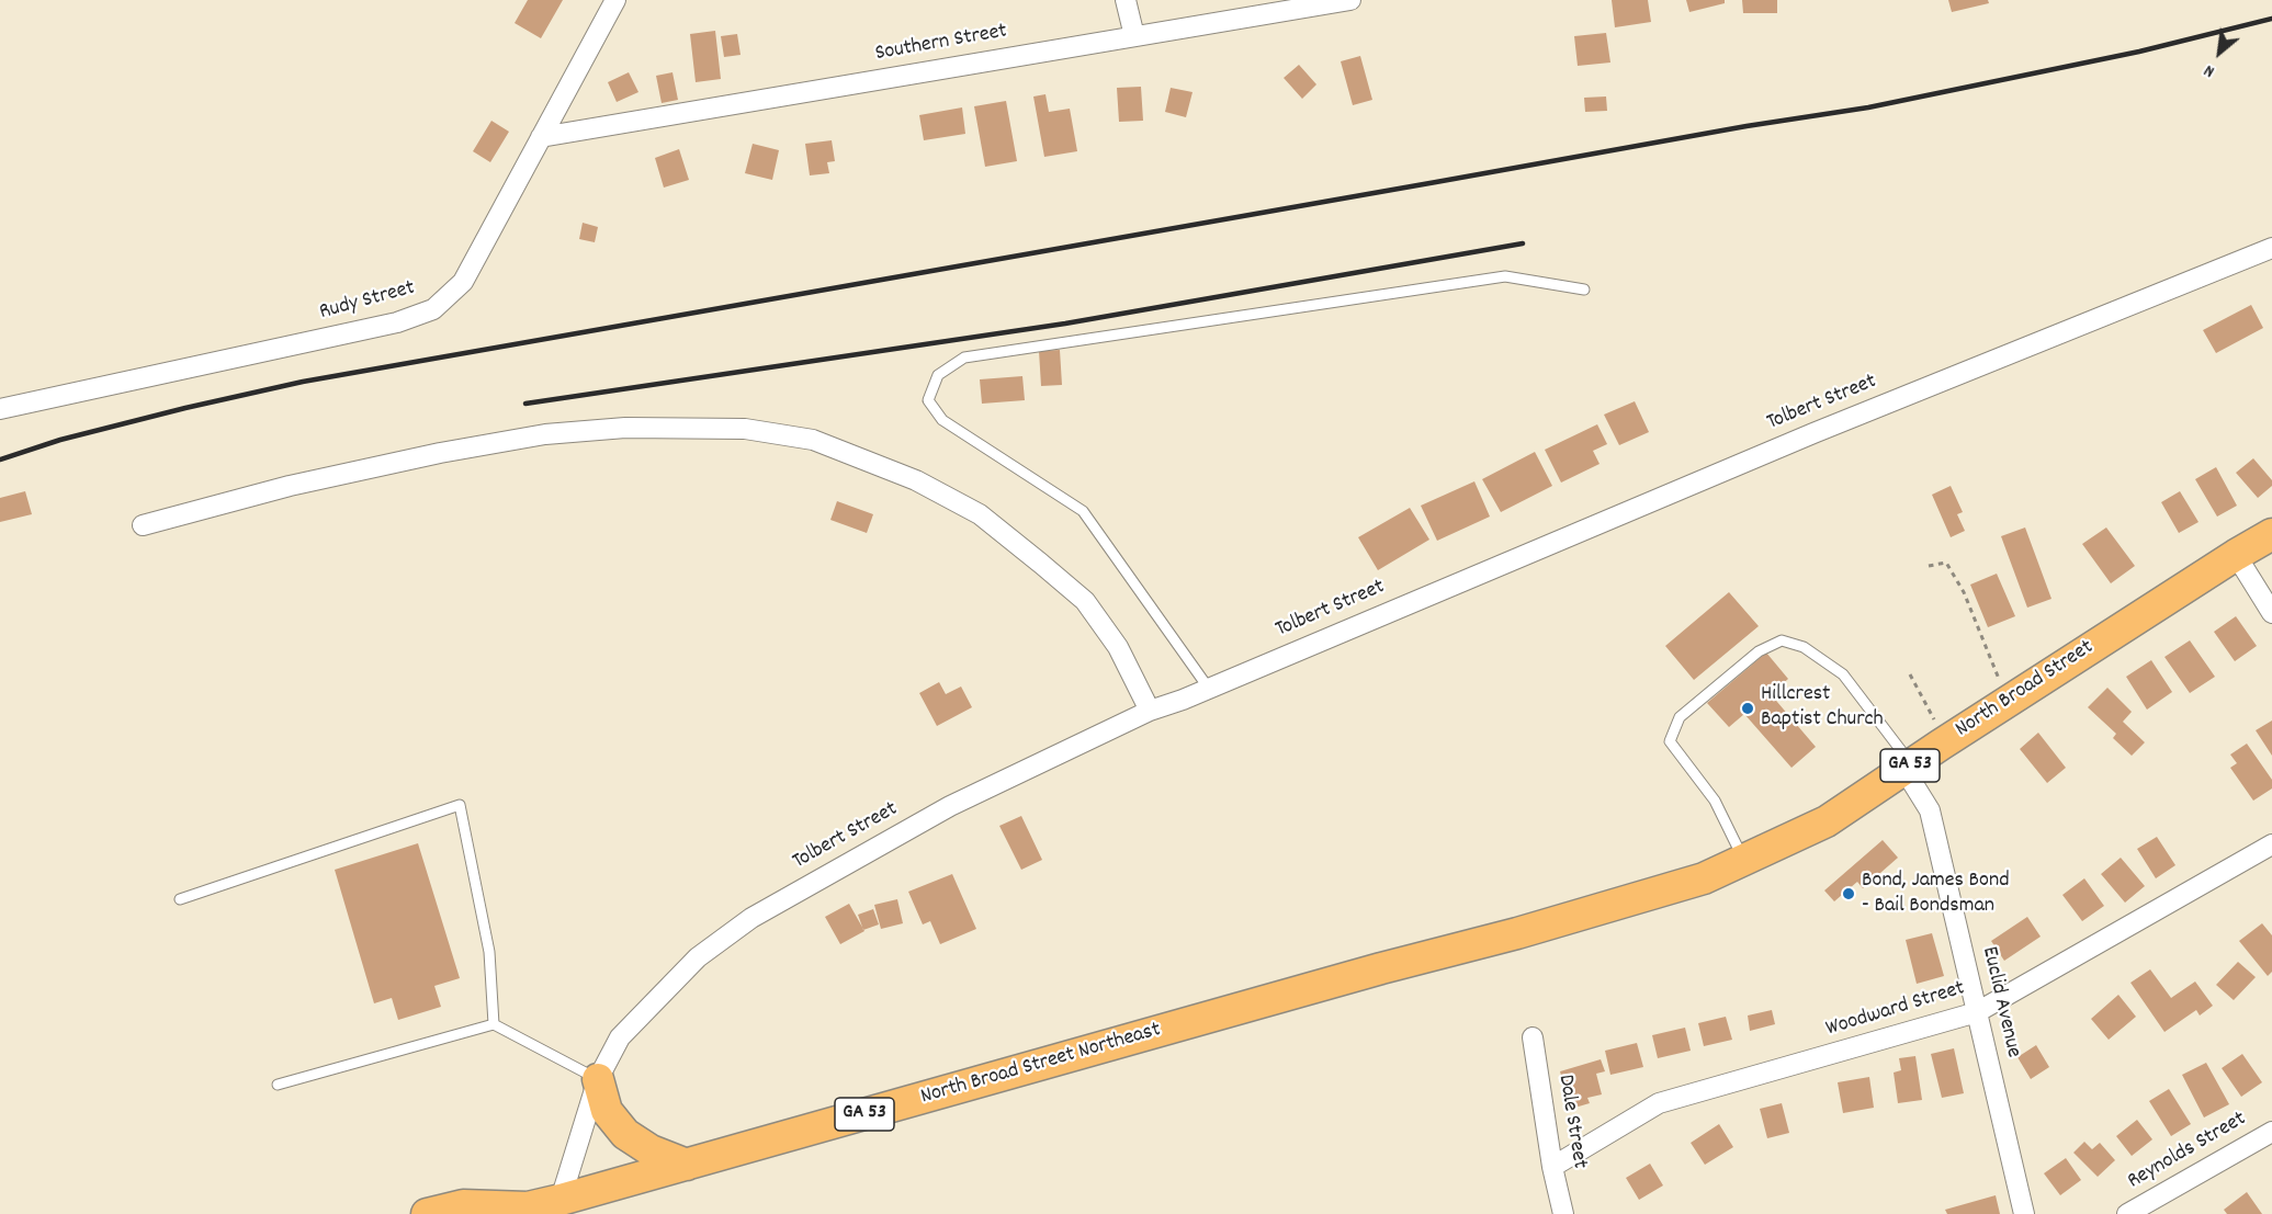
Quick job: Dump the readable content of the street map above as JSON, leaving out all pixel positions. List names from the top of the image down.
{
  "streets": {
    "main road": ["North Broad Street", "GA 53", "North Broad Street Northeast"],
    "street": [
      "Southern Street",
      "Rudy Street",
      "Tolbert Street",
      "Euclid Avenue",
      "Woodward Street",
      "Dale Street",
      "Reynolds Street"
    ]
  },
  "crossings": [
    ["Southern Street", "Rudy Street"],
    ["Tolbert Street", "GA 53"],
    ["Tolbert Street", "North Broad Street Northeast"],
    ["North Broad Street", "Euclid Avenue"],
    ["North Broad Street", "North Broad Street Northeast"],
    ["GA 53", "North Broad Street Northeast"],
    ["Euclid Avenue", "Woodward Street"],
    ["Woodward Street", "Dale Street"]
  ],
  "places": ["Hillcrest Baptist Church", "Bond, James Bond - Bail Bondsman"],
  "north": "bottom left"
}
